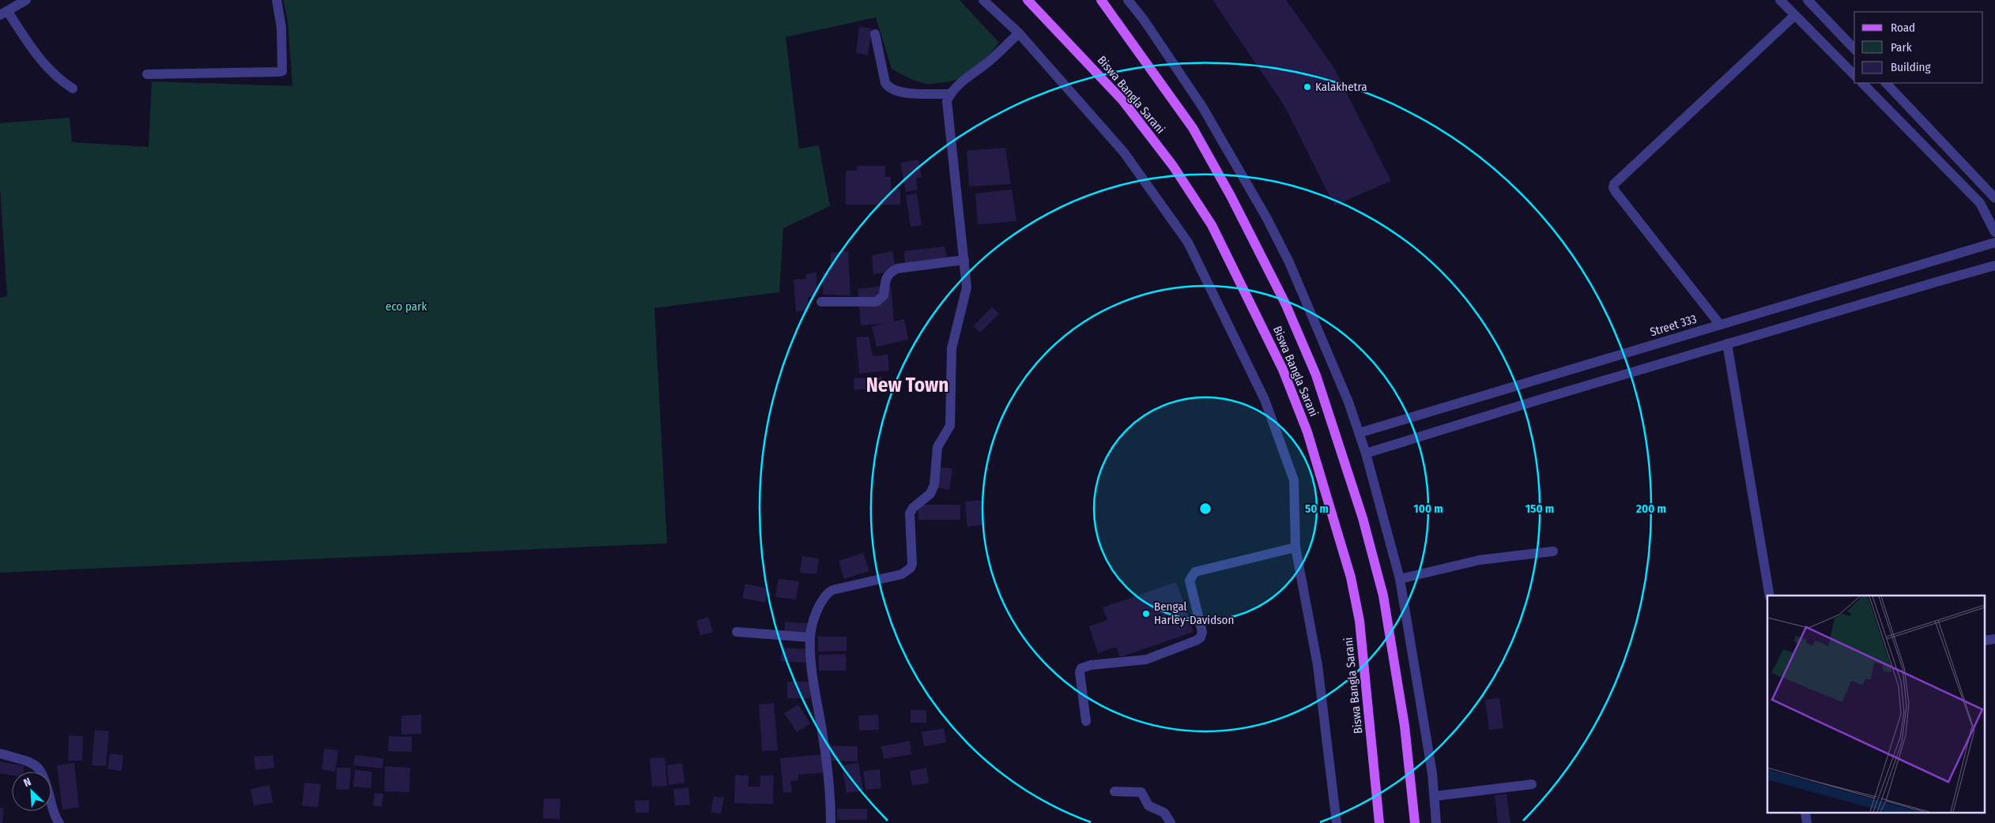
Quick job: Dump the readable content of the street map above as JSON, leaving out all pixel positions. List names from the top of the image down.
{
  "streets": {
    "main road": ["Biswa Bangla Sarani"],
    "street": ["Street 333"]
  },
  "districts": ["New Town"],
  "parks": ["eco park"],
  "places": ["Kalakhetra", "Bengal Harley-Davidson"],
  "legend": ["Road", "Park", "Building"],
  "north": "top left",
  "rings": [
    "50 m",
    "100 m",
    "150 m",
    "200 m"
  ]
}
